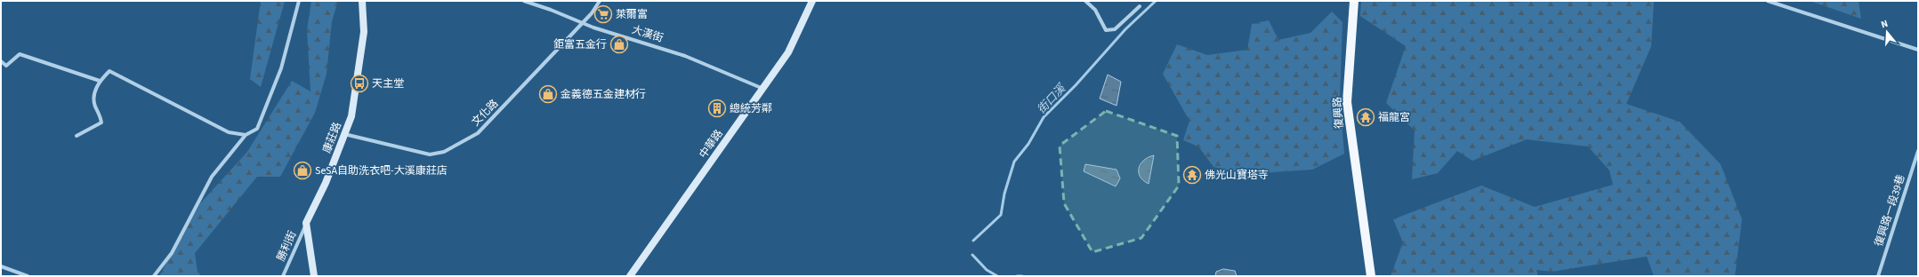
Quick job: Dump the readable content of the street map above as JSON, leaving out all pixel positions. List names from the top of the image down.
{
  "streets": {
    "main road": ["復興路"],
    "street": [
      "大漢街",
      "文化路",
      "康莊路",
      "中華路",
      "復興路一段39巷",
      "勝利街"
    ]
  },
  "crossings": [
    ["大漢街", "文化路"],
    ["大漢街", "中華路"],
    ["文化路", "康莊路"],
    ["康莊路", "勝利街"]
  ],
  "water": ["街口溪"],
  "places": {
    "supermarket": ["萊爾富"],
    "shop": ["鉅富五金行", "金義德五金建材行", "SeSA自助洗衣吧-大溪康莊店"],
    "bus stop": ["天主堂"],
    "building": ["總統芳鄰"],
    "temple": ["福龍宮", "佛光山寶塔寺"]
  },
  "north": "top"
}
